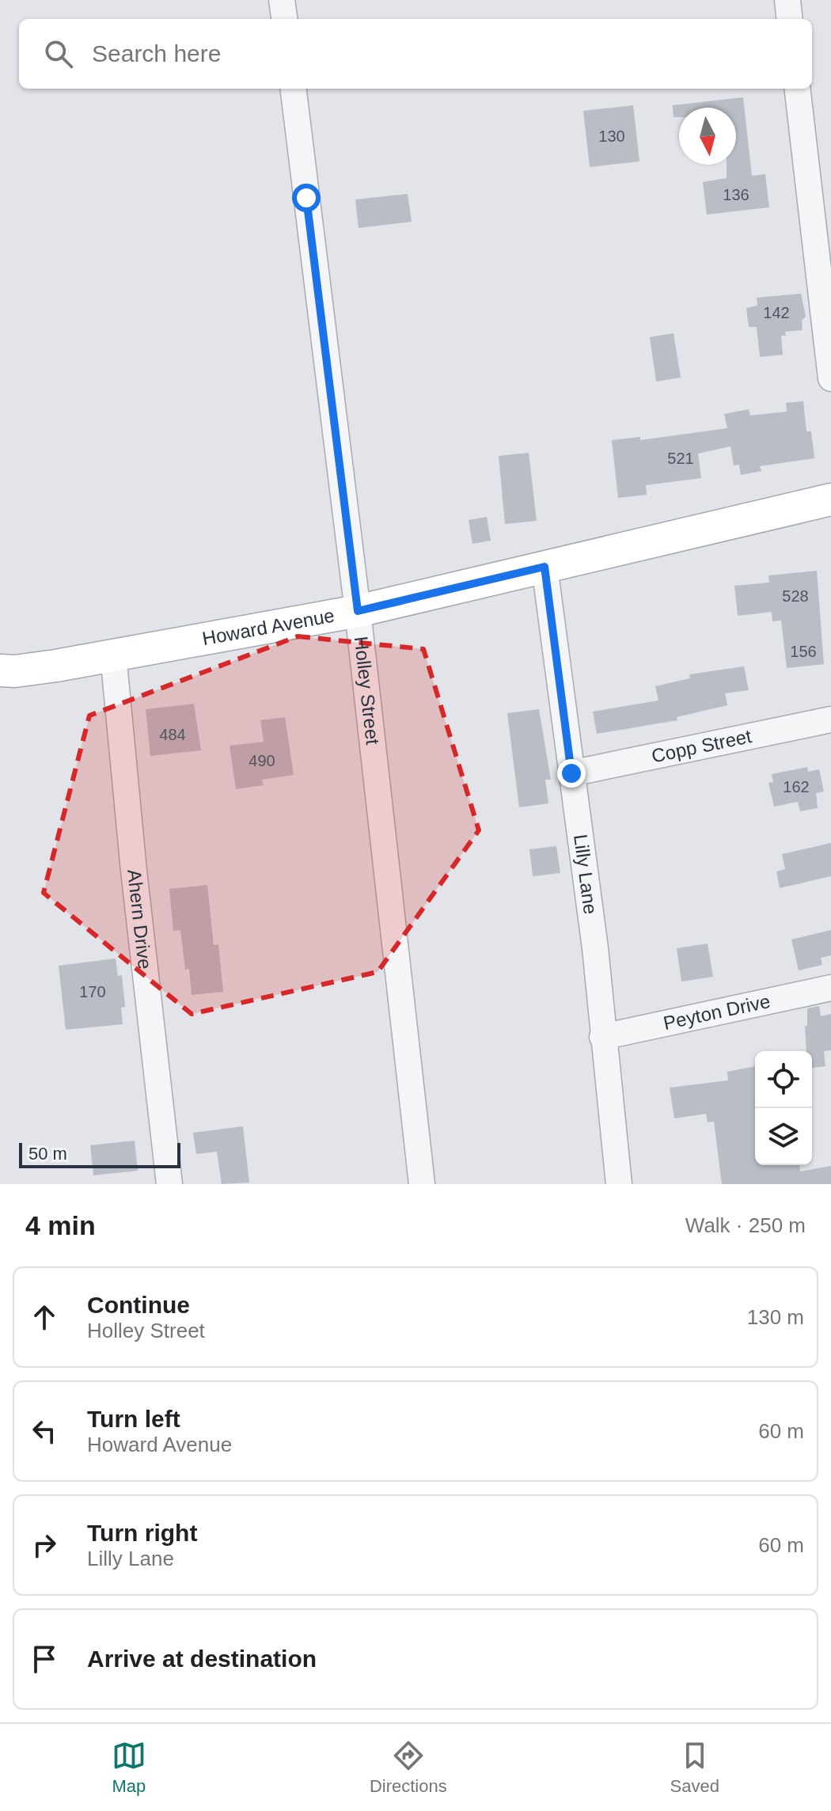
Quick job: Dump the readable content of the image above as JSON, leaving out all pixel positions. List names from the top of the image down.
{
  "streets": {
    "main road": ["Howard Avenue"],
    "street": [
      "Holley Street",
      "Copp Street",
      "Lilly Lane",
      "Ahern Drive",
      "Peyton Drive"
    ]
  },
  "crossings": [
    ["Howard Avenue", "Holley Street"],
    ["Howard Avenue", "Lilly Lane"],
    ["Howard Avenue", "Ahern Drive"],
    ["Copp Street", "Lilly Lane"],
    ["Lilly Lane", "Peyton Drive"]
  ],
  "house_numbers": [
    "130",
    "136",
    "142",
    "521",
    "528",
    "156",
    "484",
    "490",
    "162",
    "170"
  ],
  "scale_bar": "50 m",
  "north": "bottom",
  "page": {
    "search": "Search here",
    "scale": "50 m",
    "heading": ["4 min", "Walk · 250 m"],
    "list": [
      ["Continue", "Holley Street", "130 m"],
      ["Turn left", "Howard Avenue", "60 m"],
      ["Turn right", "Lilly Lane", "60 m"],
      "Arrive at destination"
    ],
    "nav": ["Map", "Directions", "Saved"]
  }
}
